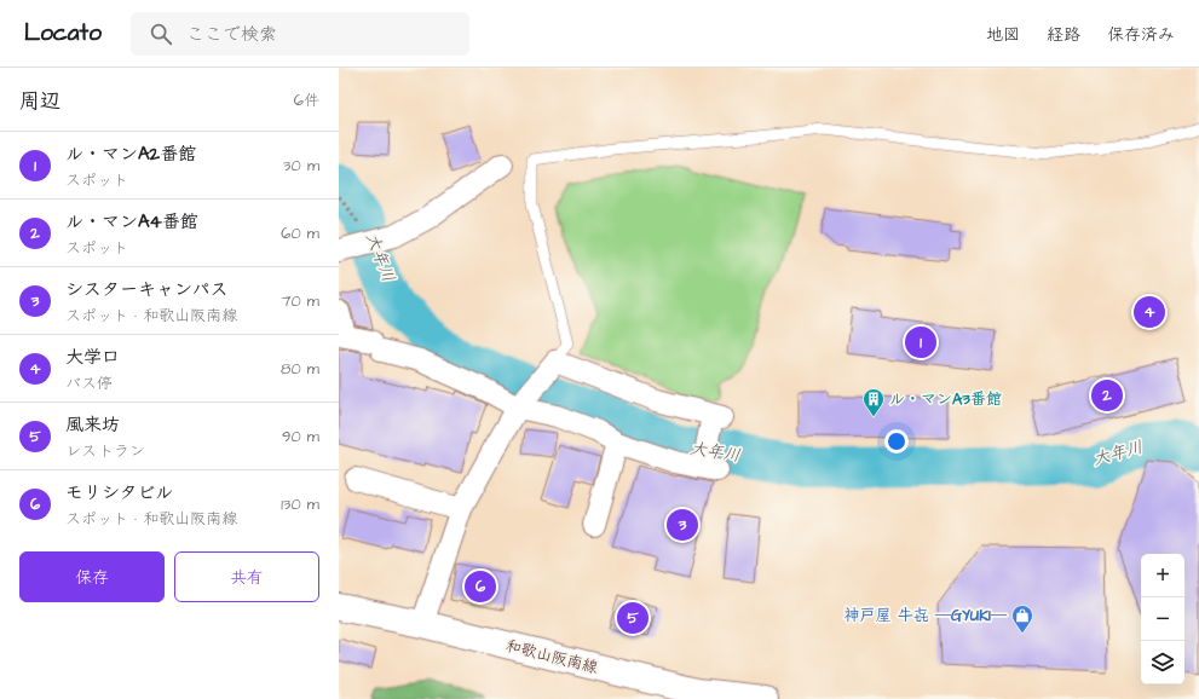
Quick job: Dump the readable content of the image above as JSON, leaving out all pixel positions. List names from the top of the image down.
{
  "streets": {
    "main road": ["和歌山阪南線"]
  },
  "water": ["大年川"],
  "places": {
    "building": ["ル・マンA3番館"],
    "shop": ["神戸屋 牛㐂 ―GYUKI―"]
  },
  "page": {
    "header": "Locato",
    "search": "ここで検索",
    "nav": ["地図", "経路", "保存済み"],
    "heading": ["周辺", "6件"],
    "list": [
      {
        "mark": "1",
        "name": "ル・マンA2番館",
        "note": "スポット",
        "value": "30 m"
      },
      {
        "mark": "2",
        "name": "ル・マンA4番館",
        "note": "スポット",
        "value": "60 m"
      },
      {
        "mark": "3",
        "name": "シスターキャンパス",
        "note": "スポット · 和歌山阪南線",
        "value": "70 m"
      },
      {
        "mark": "4",
        "name": "大学口",
        "note": "バス停",
        "value": "80 m"
      },
      {
        "mark": "5",
        "name": "風来坊",
        "note": "レストラン",
        "value": "90 m"
      },
      {
        "mark": "6",
        "name": "モリシタビル",
        "note": "スポット · 和歌山阪南線",
        "value": "130 m"
      }
    ],
    "pins": [
      "4",
      "1",
      "2",
      "3",
      "6",
      "5"
    ],
    "buttons": ["保存", "共有"],
    "map_buttons": ["+", "−"]
  }
}
